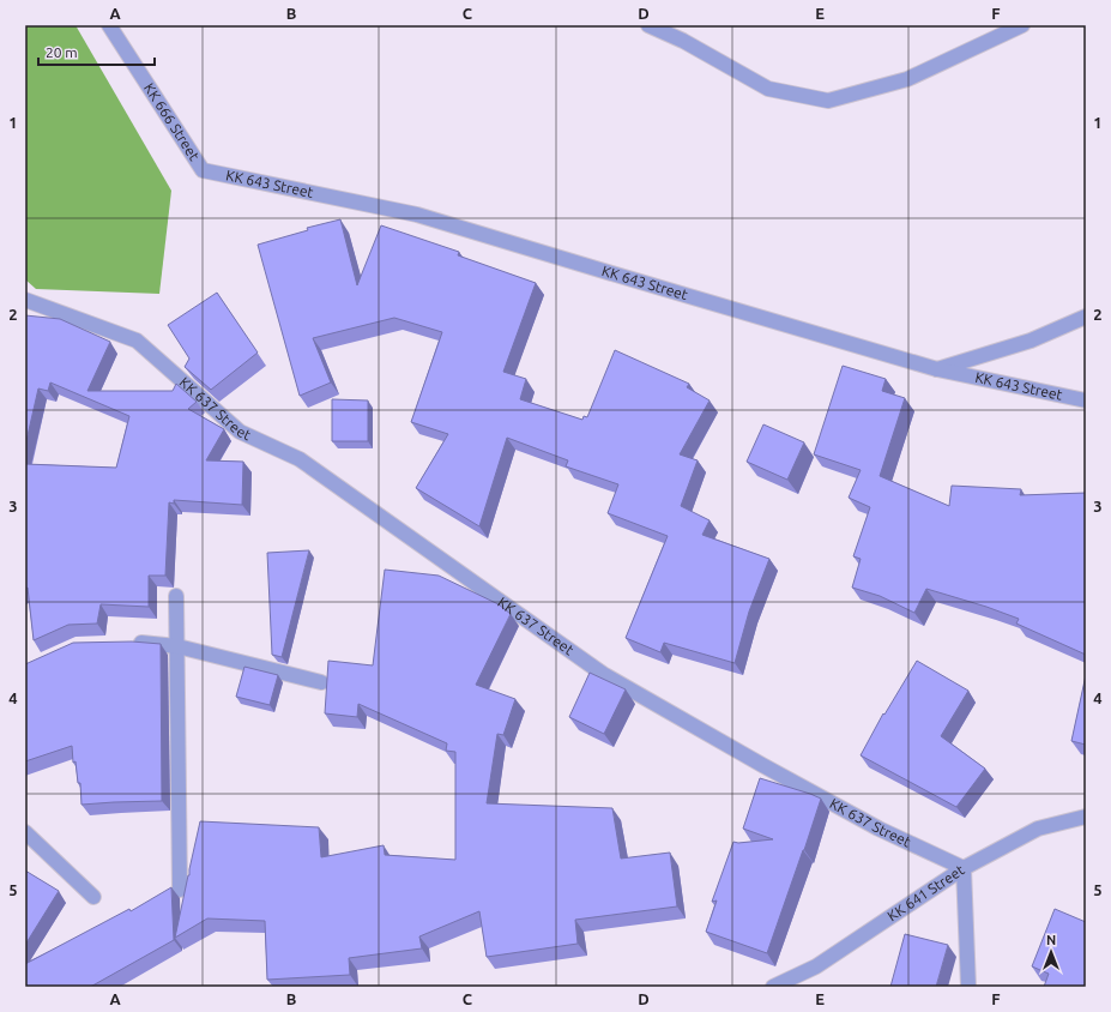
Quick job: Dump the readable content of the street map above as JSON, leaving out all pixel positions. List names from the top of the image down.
{
  "streets": {
    "street": [
      "KK 666 Street",
      "KK 643 Street",
      "KK 637 Street",
      "KK 641 Street"
    ]
  },
  "crossings": [
    ["KK 666 Street", "KK 643 Street"],
    ["KK 637 Street", "KK 641 Street"]
  ],
  "scale_bar": "20 m",
  "north": "top",
  "grid": {
    "columns": [
      "A",
      "B",
      "C",
      "D",
      "E",
      "F"
    ],
    "rows": [
      "1",
      "2",
      "3",
      "4",
      "5"
    ]
  }
}
